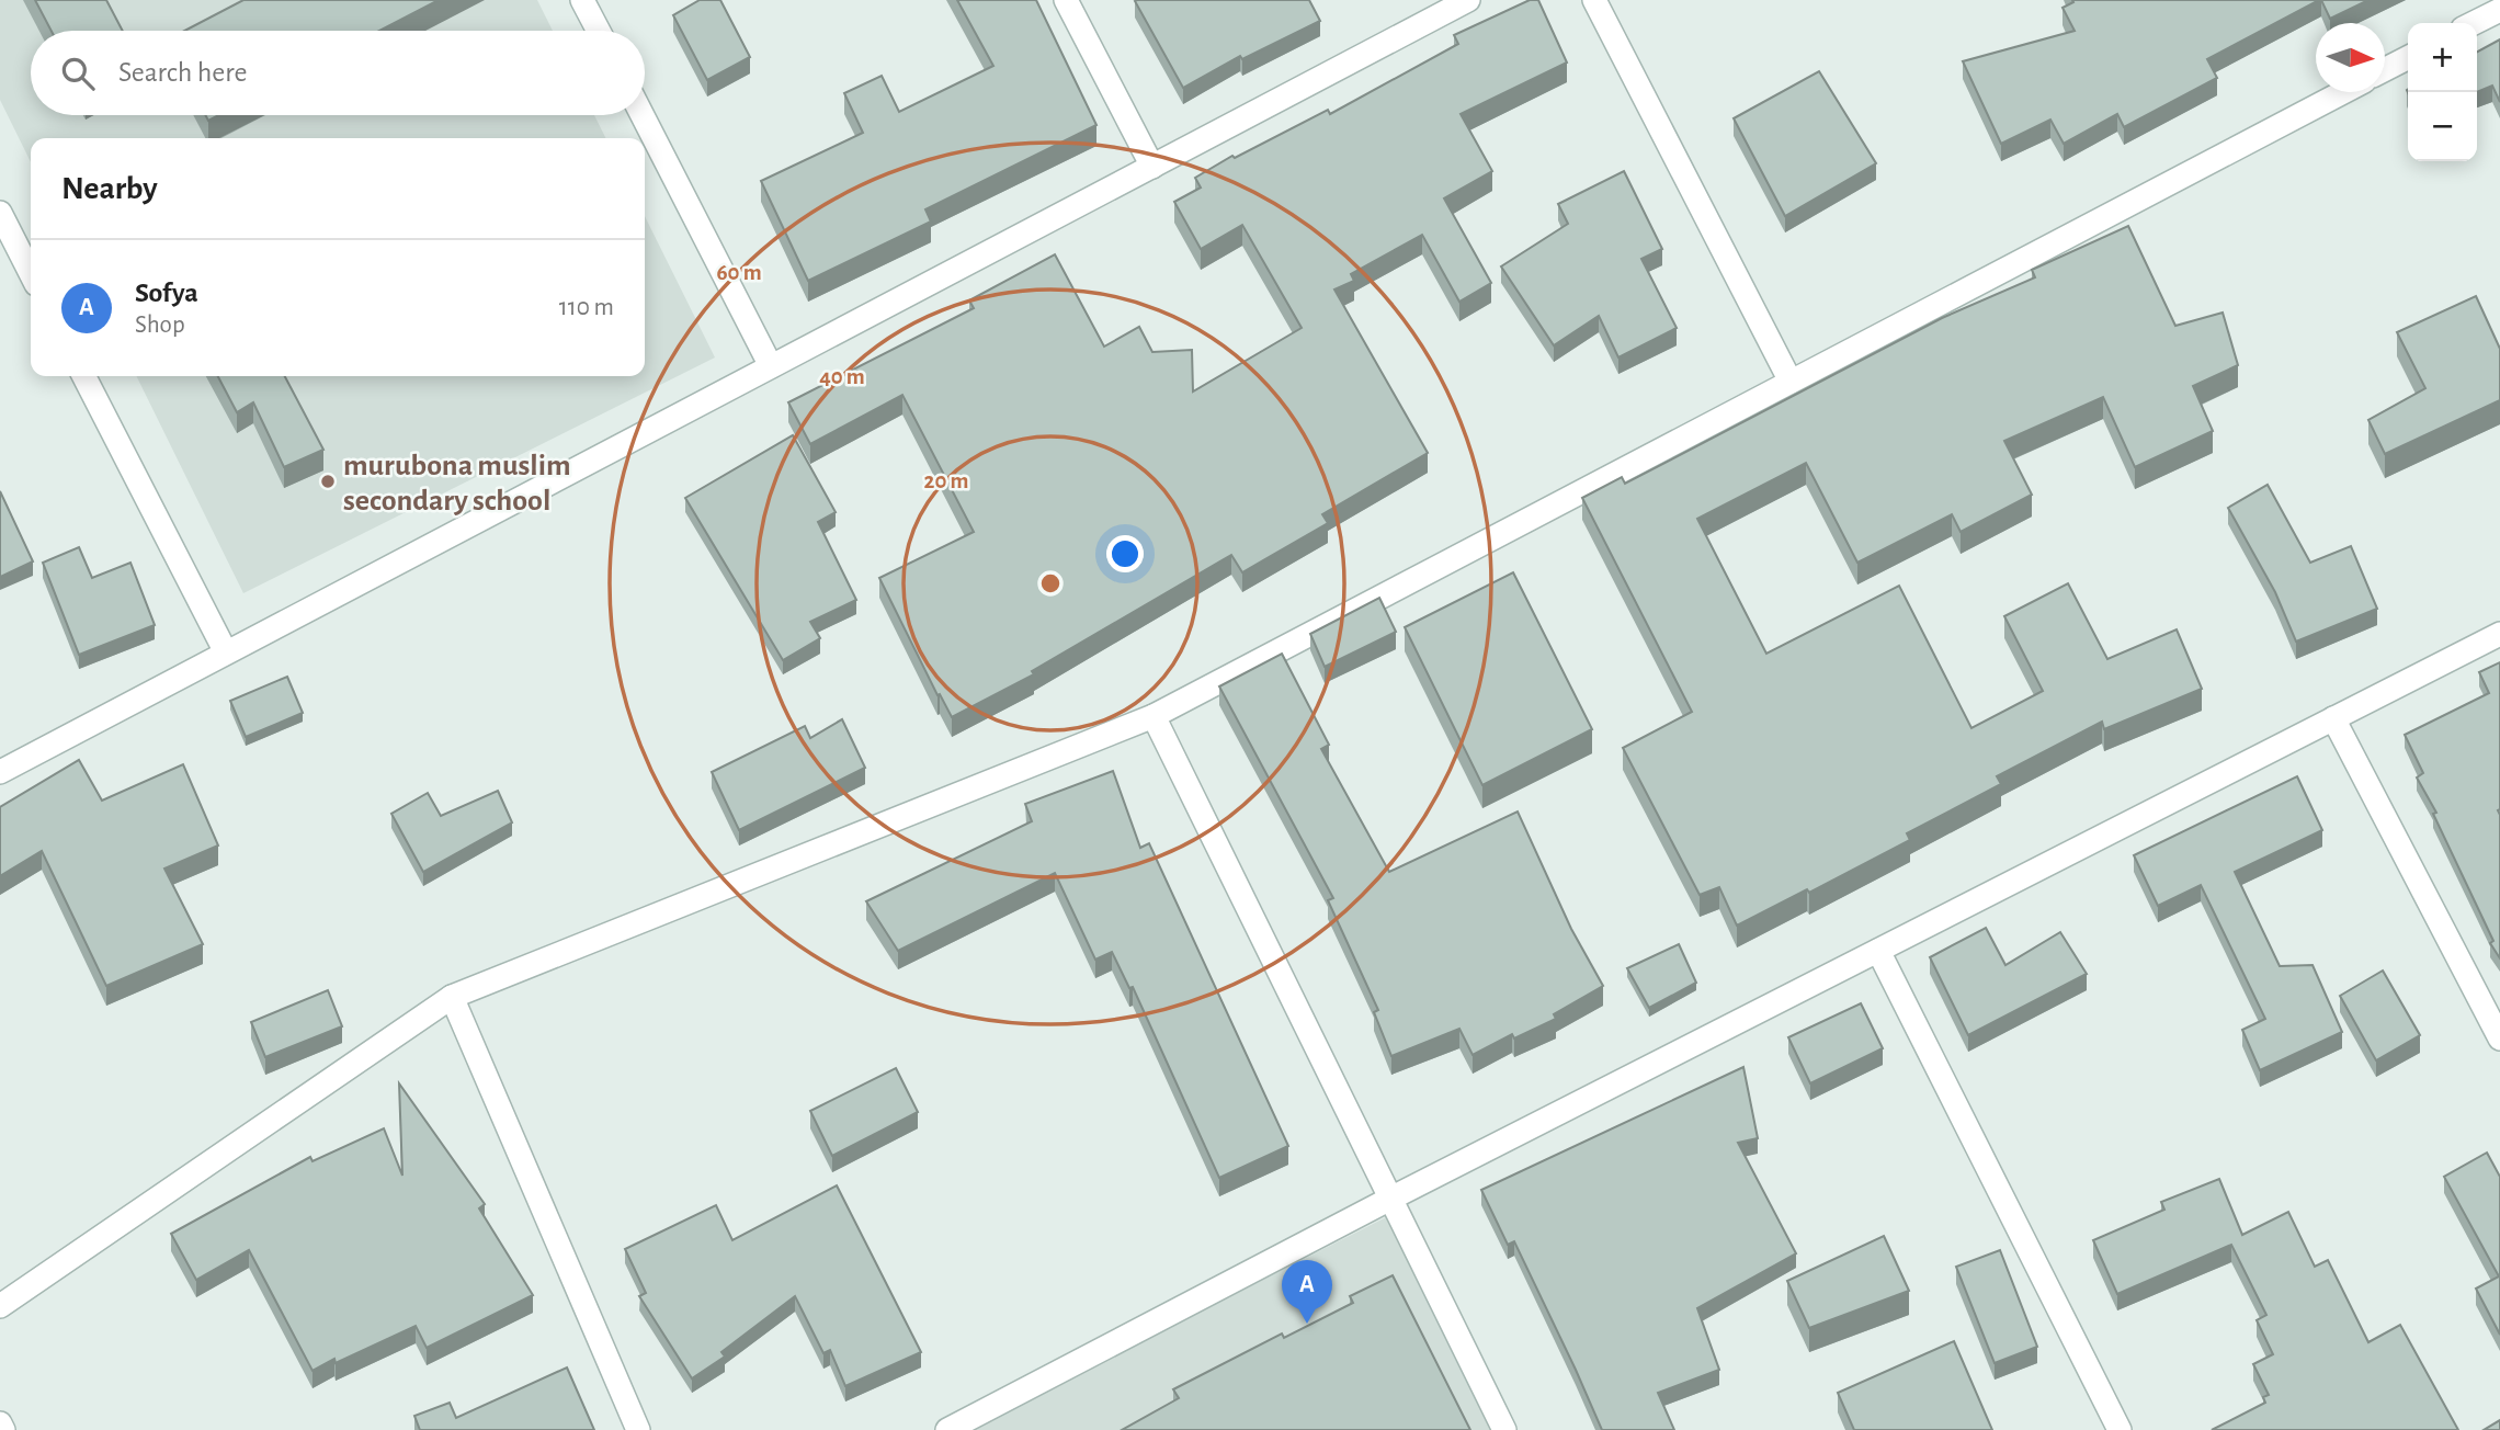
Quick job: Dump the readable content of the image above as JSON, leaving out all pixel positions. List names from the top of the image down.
{
  "places": ["murubona muslim secondary school"],
  "north": "right",
  "page": {
    "map_buttons": ["+", "−"],
    "search": "Search here",
    "heading": "Nearby",
    "list": [
      {
        "mark": "A",
        "name": "Sofya",
        "note": "Shop",
        "value": "110 m"
      }
    ],
    "pins": "A"
  },
  "rings": ["60 m", "40 m", "20 m"]
}
